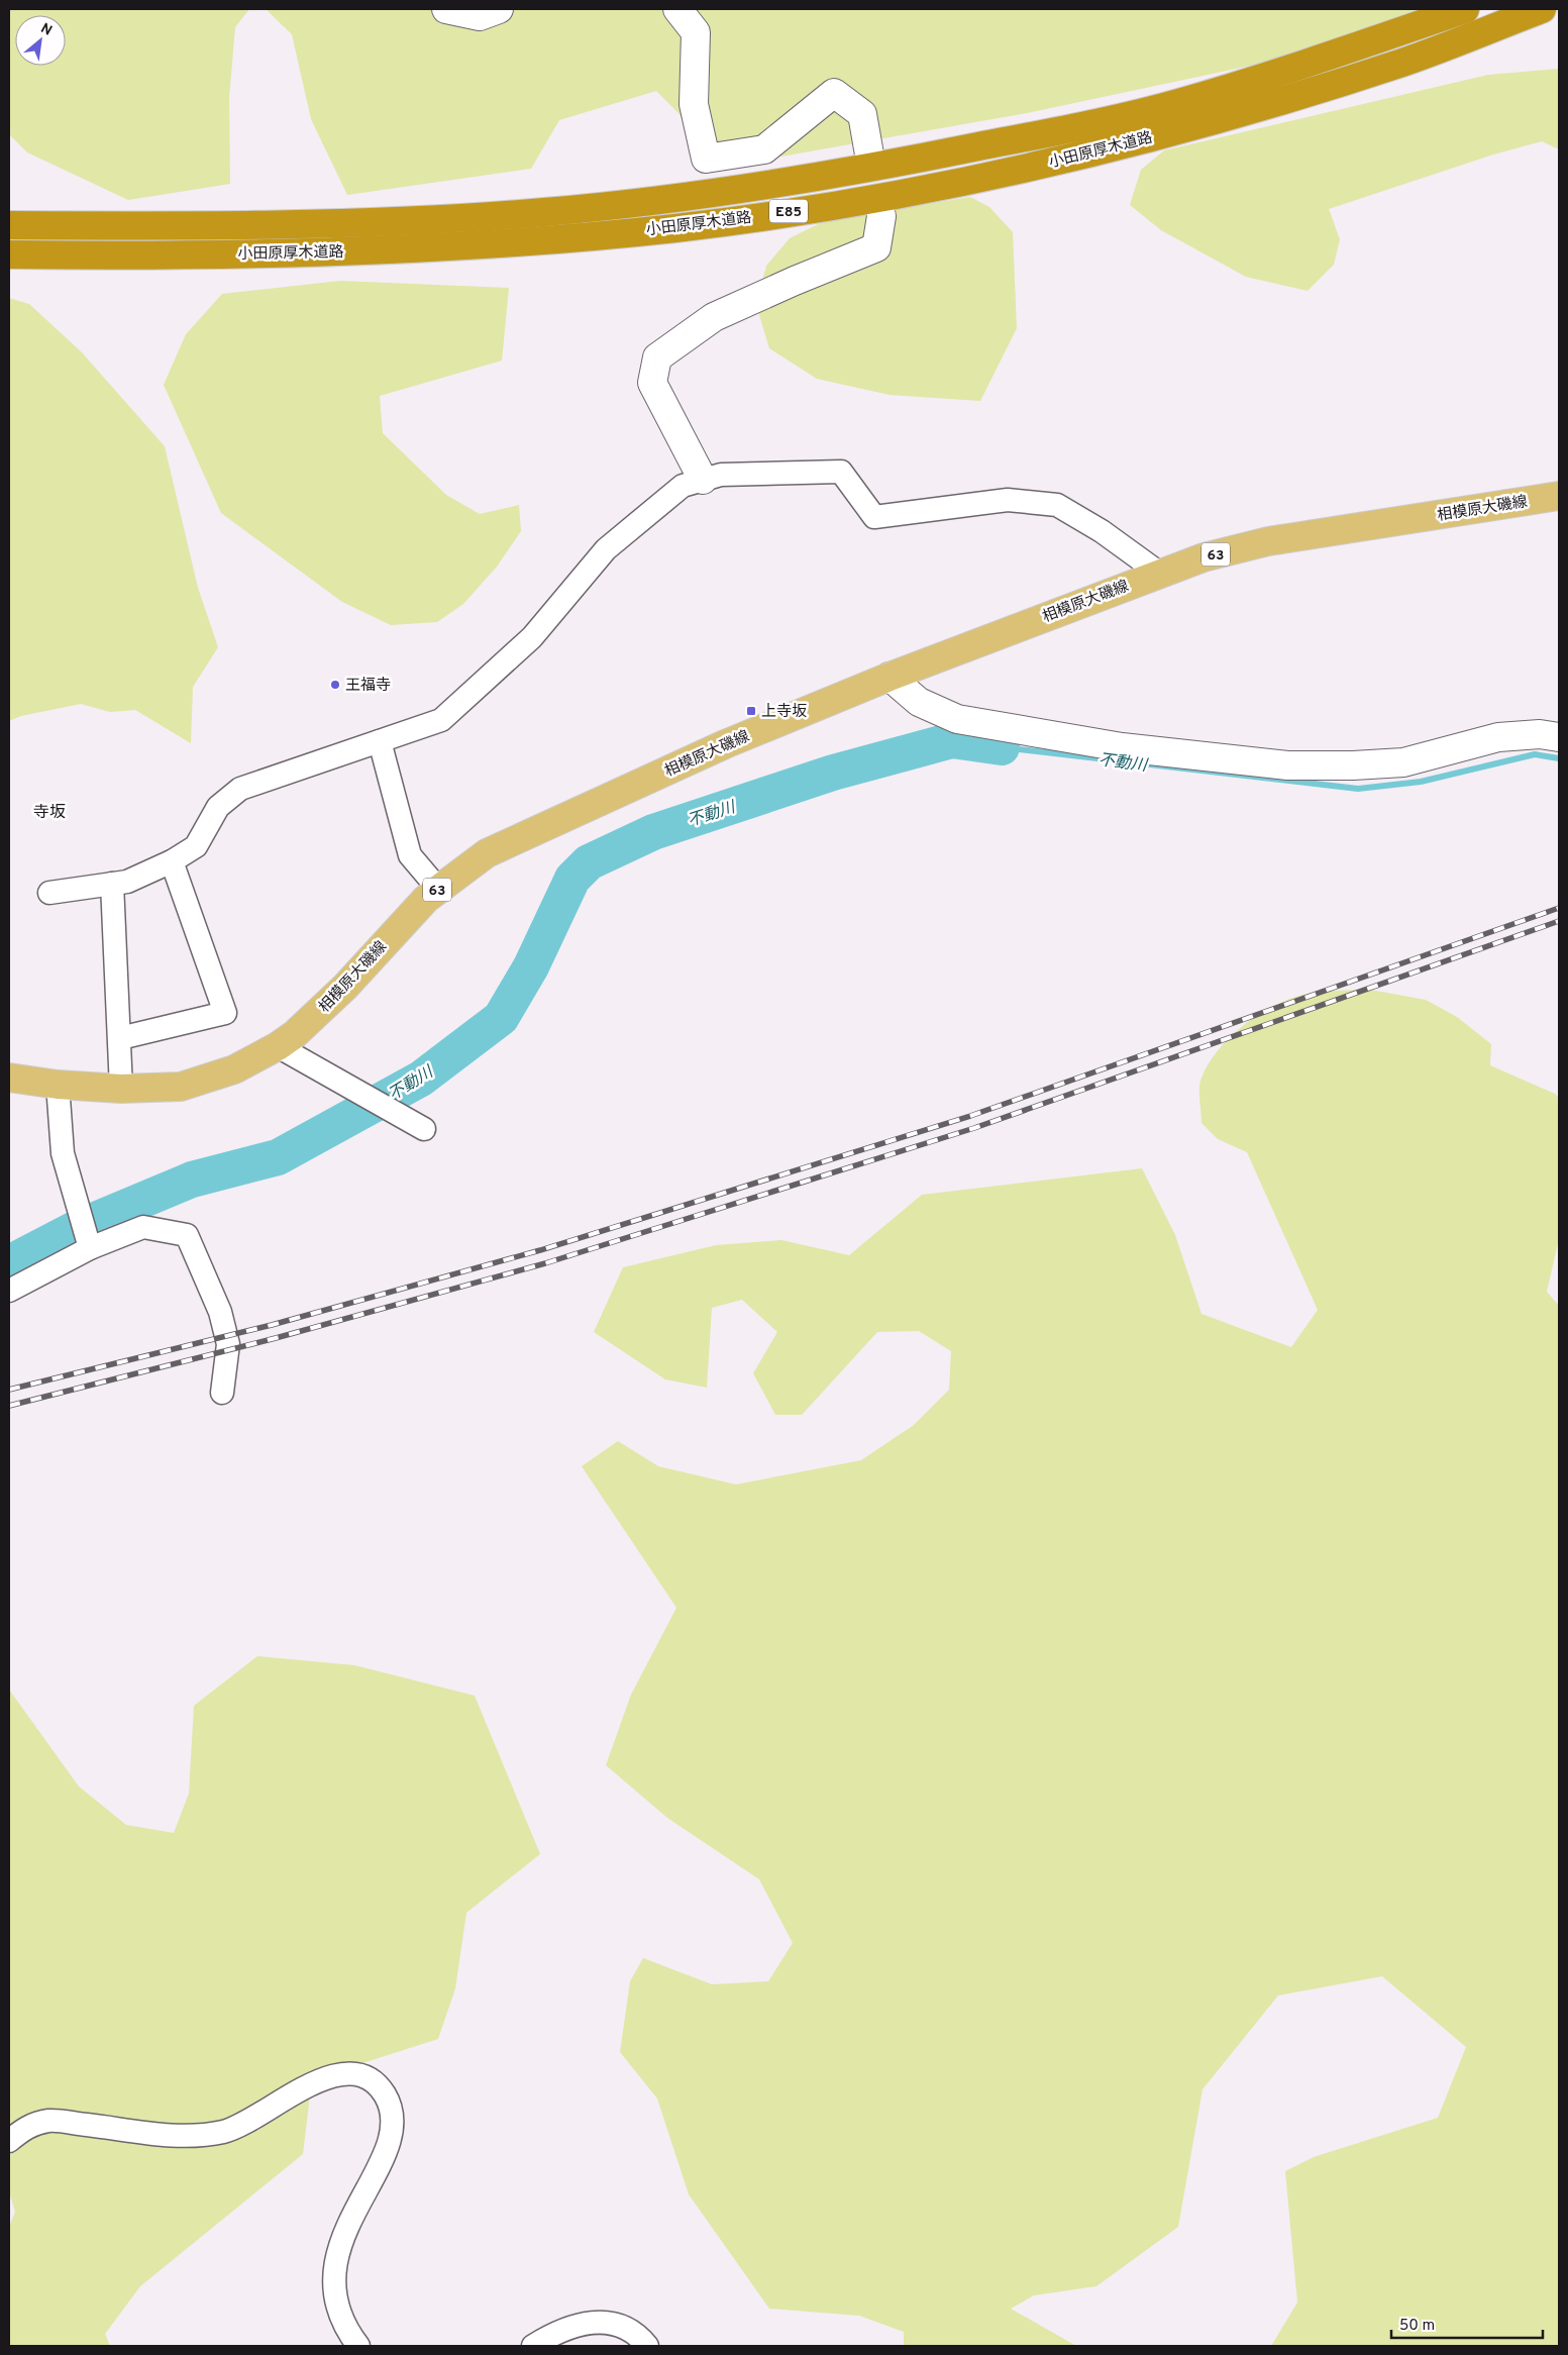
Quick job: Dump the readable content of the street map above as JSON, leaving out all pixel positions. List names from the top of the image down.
{
  "streets": {
    "highway": ["小田原厚木道路", "E85"],
    "main road": ["相模原大磯線", "63"]
  },
  "districts": ["寺坂"],
  "water": ["不動川"],
  "places": {
    "other": ["王福寺"],
    "transit": ["上寺坂"]
  },
  "scale_bar": "50 m",
  "north": "top right"
}
